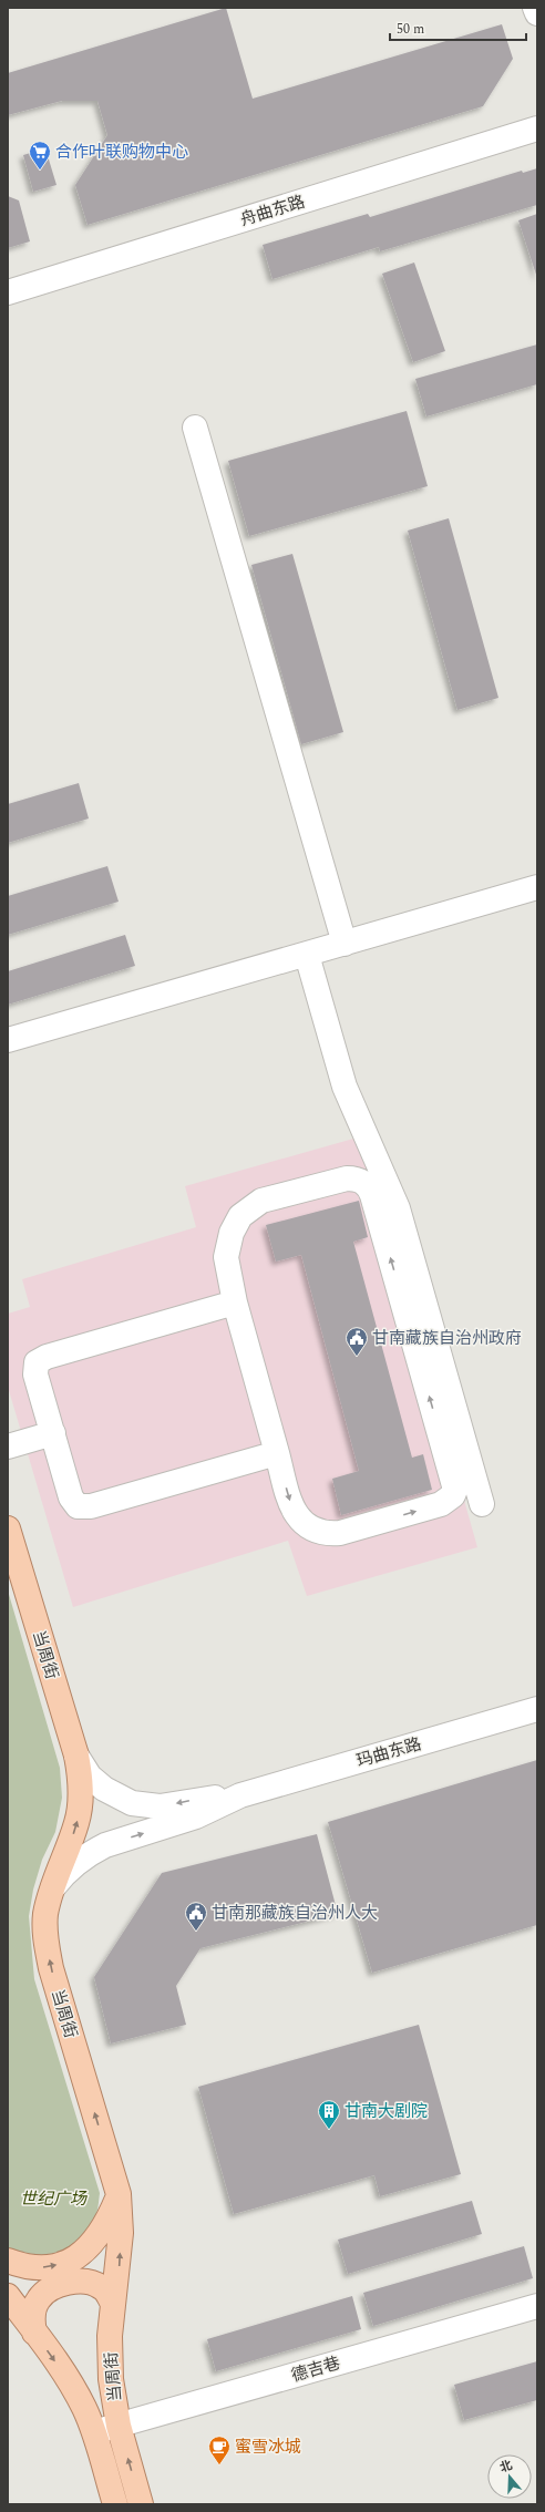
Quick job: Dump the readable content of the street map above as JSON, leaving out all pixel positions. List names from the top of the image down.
{
  "streets": {
    "main road": ["当周街"],
    "street": ["舟曲东路", "玛曲东路", "德吉巷"]
  },
  "crossings": [
    ["当周街", "德吉巷"]
  ],
  "parks": ["世纪广场"],
  "places": {
    "supermarket": ["合作叶联购物中心"],
    "public building": ["甘南藏族自治州政府", "甘南那藏族自治州人大"],
    "building": ["甘南大剧院"],
    "cafe": ["蜜雪冰城"]
  },
  "scale_bar": "50 m",
  "north": "top"
}
